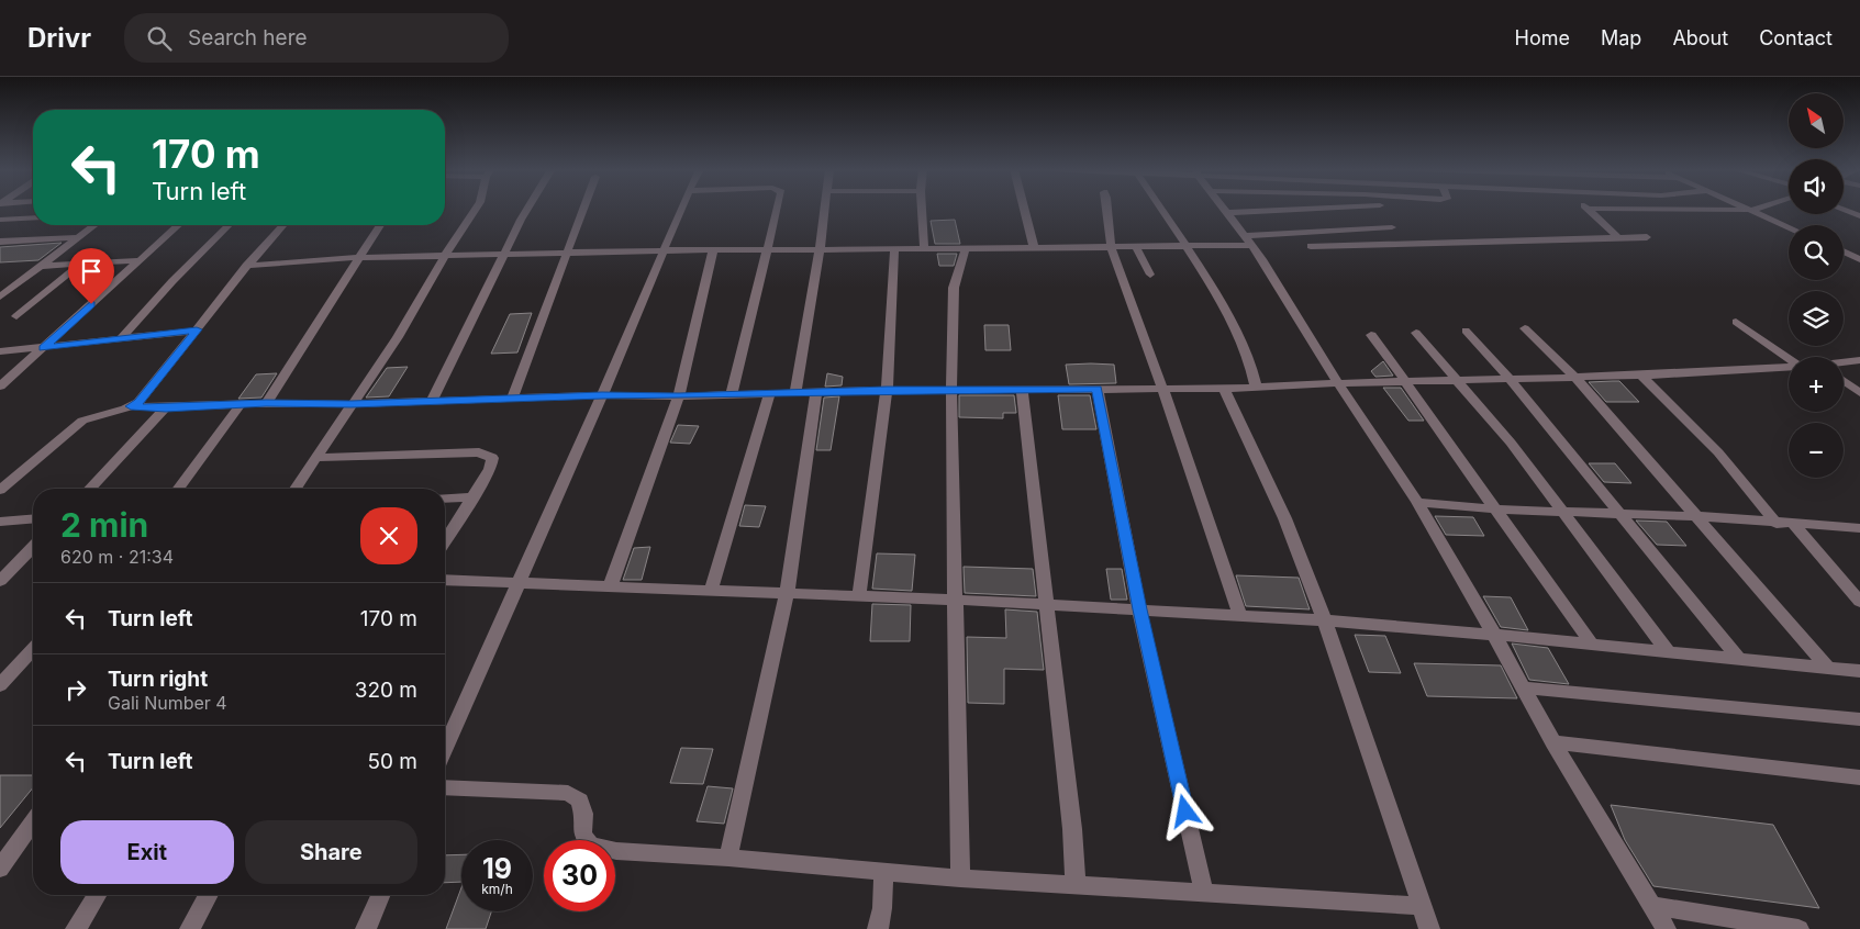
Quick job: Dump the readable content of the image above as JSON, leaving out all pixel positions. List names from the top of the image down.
{
  "north": "top left",
  "page": {
    "header": "Drivr",
    "search": "Search here",
    "nav": [
      "Home",
      "Map",
      "About",
      "Contact"
    ],
    "map_buttons": ["+", "−"],
    "turn": ["170 m", "Turn left"],
    "heading": ["2 min", "620 m · 21:34"],
    "list": [
      {
        "name": "Turn left",
        "value": "170 m"
      },
      {
        "name": "Turn right",
        "note": "Gali Number 4",
        "value": "320 m"
      },
      {
        "name": "Turn left",
        "value": "50 m"
      }
    ],
    "buttons": ["Exit", "Share"],
    "speed": "19 km/h",
    "limit": "30"
  }
}
